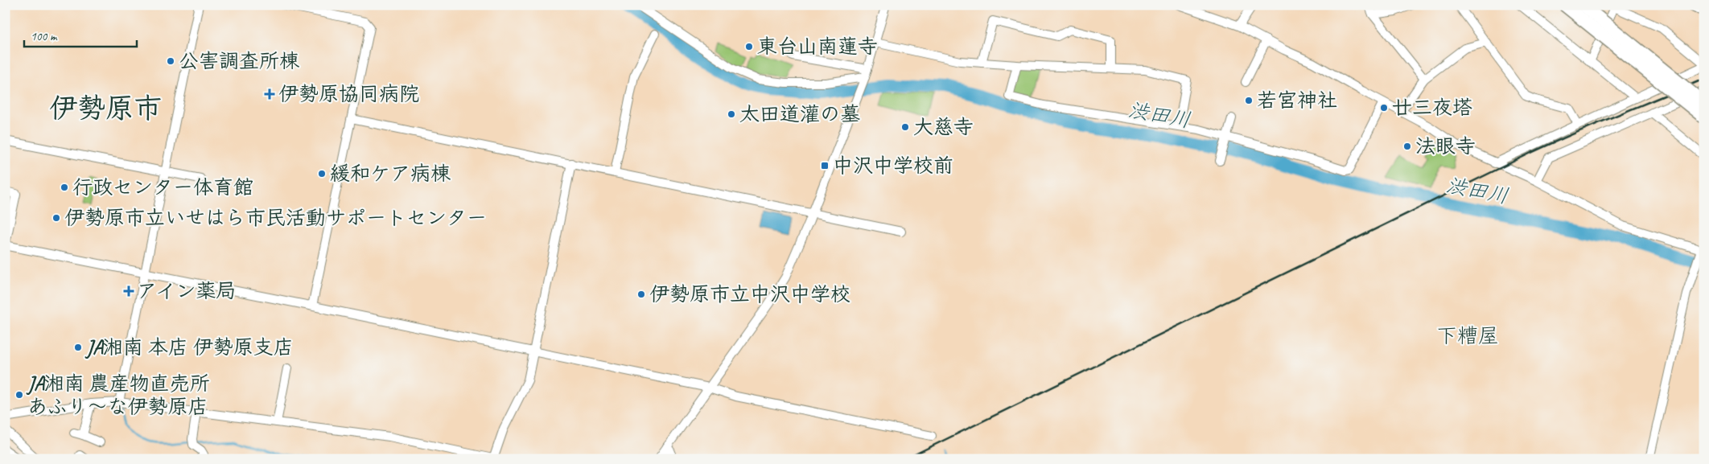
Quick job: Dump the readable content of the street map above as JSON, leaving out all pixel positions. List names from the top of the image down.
{
  "districts": ["伊勢原市", "下糟屋"],
  "water": ["渋田川"],
  "places": {
    "other": [
      "東台山南蓮寺",
      "公害調査所棟",
      "若宮神社",
      "廿三夜塔",
      "太田道灌の墓",
      "大慈寺",
      "法眼寺",
      "緩和ケア病棟",
      "行政センター体育館",
      "伊勢原市立いせはら市民活動サポートセンター",
      "伊勢原市立中沢中学校",
      "JA湘南 本店 伊勢原支店",
      "JA湘南 農産物直売所 あふり～な伊勢原店"
    ],
    "health": ["伊勢原協同病院", "アイン薬局"],
    "transit": ["中沢中学校前"]
  },
  "scale_bar": "100 m"
}
